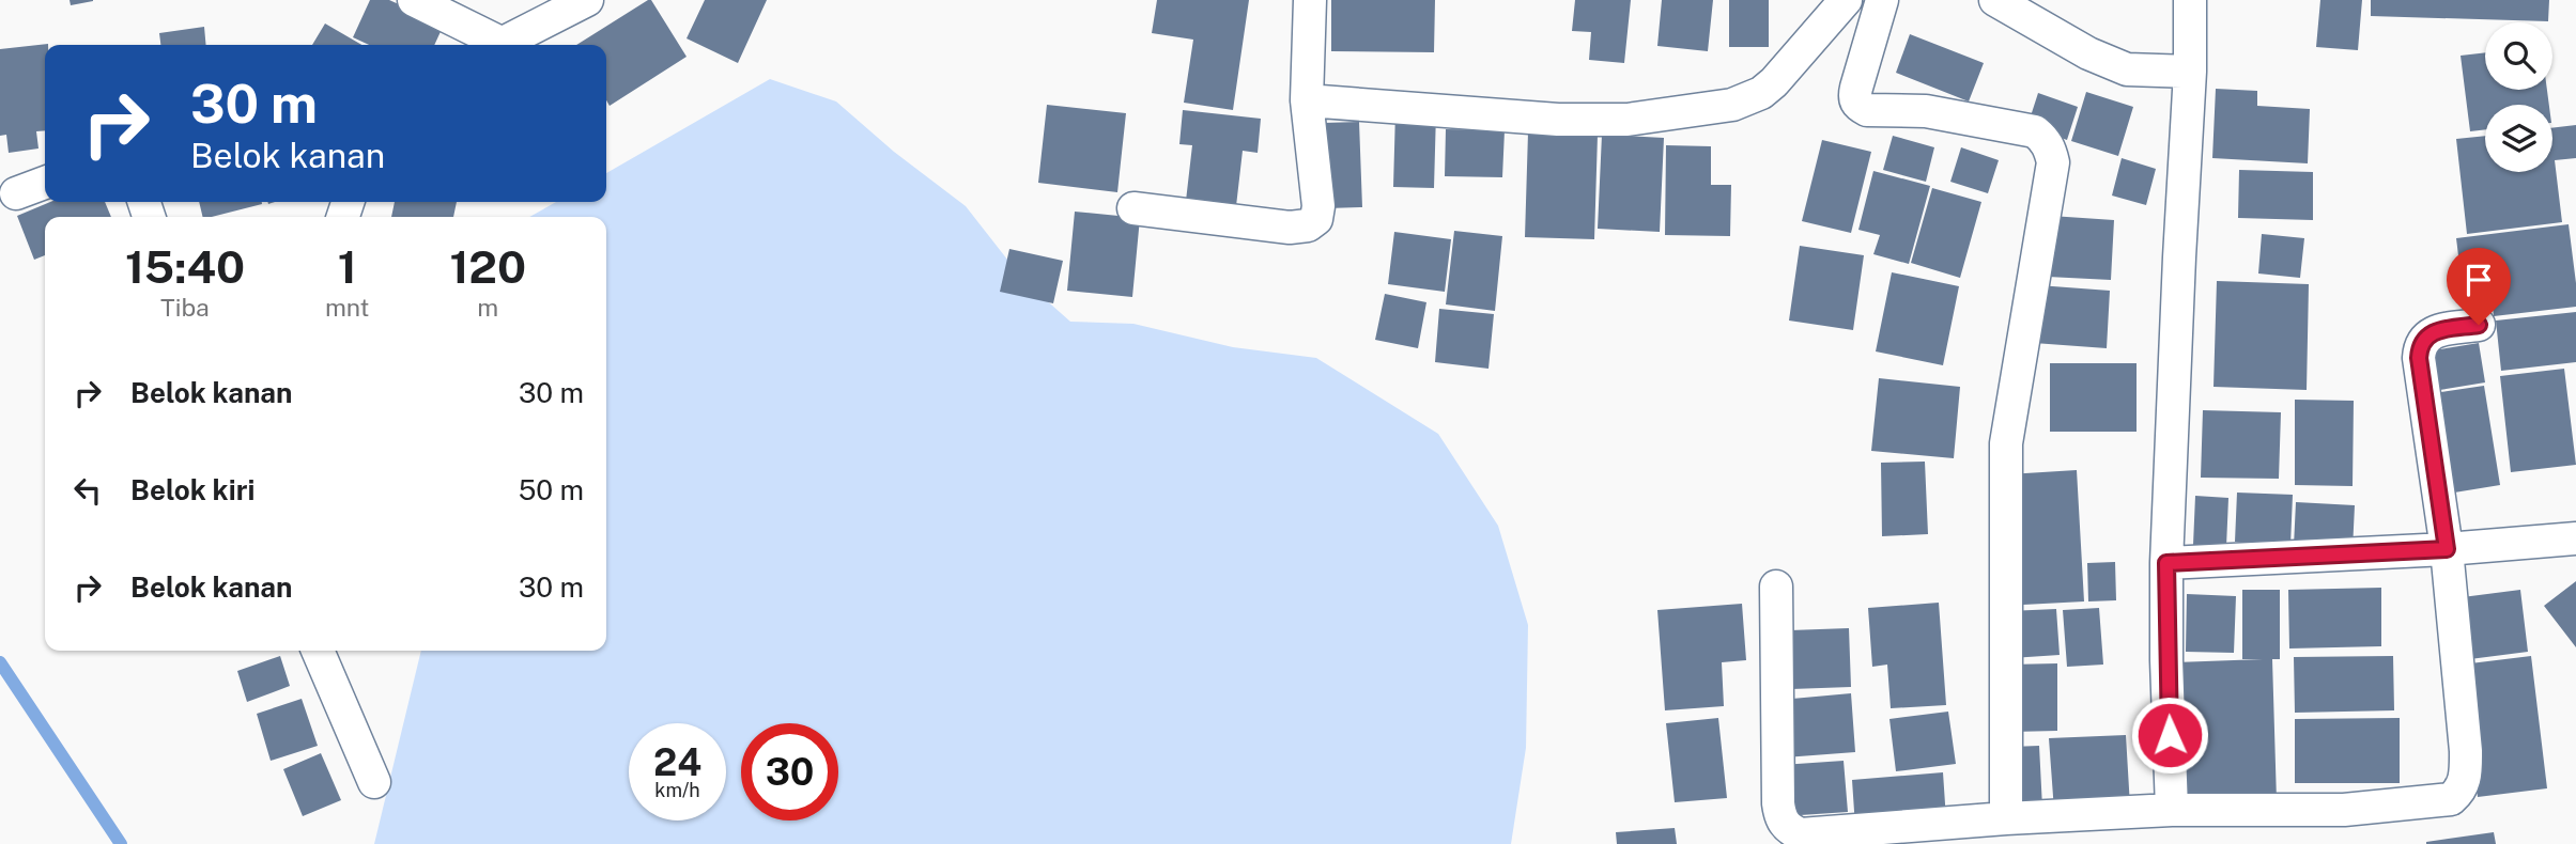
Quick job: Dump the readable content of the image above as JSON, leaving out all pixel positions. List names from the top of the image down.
{
  "page": {
    "turn": ["30 m", "Belok kanan"],
    "eta": [
      "15:40",
      "Tiba",
      "1",
      "mnt",
      "120",
      "m"
    ],
    "list": [
      {
        "name": "Belok kanan",
        "value": "30 m"
      },
      {
        "name": "Belok kiri",
        "value": "50 m"
      },
      {
        "name": "Belok kanan",
        "value": "30 m"
      }
    ],
    "speed": "24 km/h",
    "limit": "30"
  }
}
